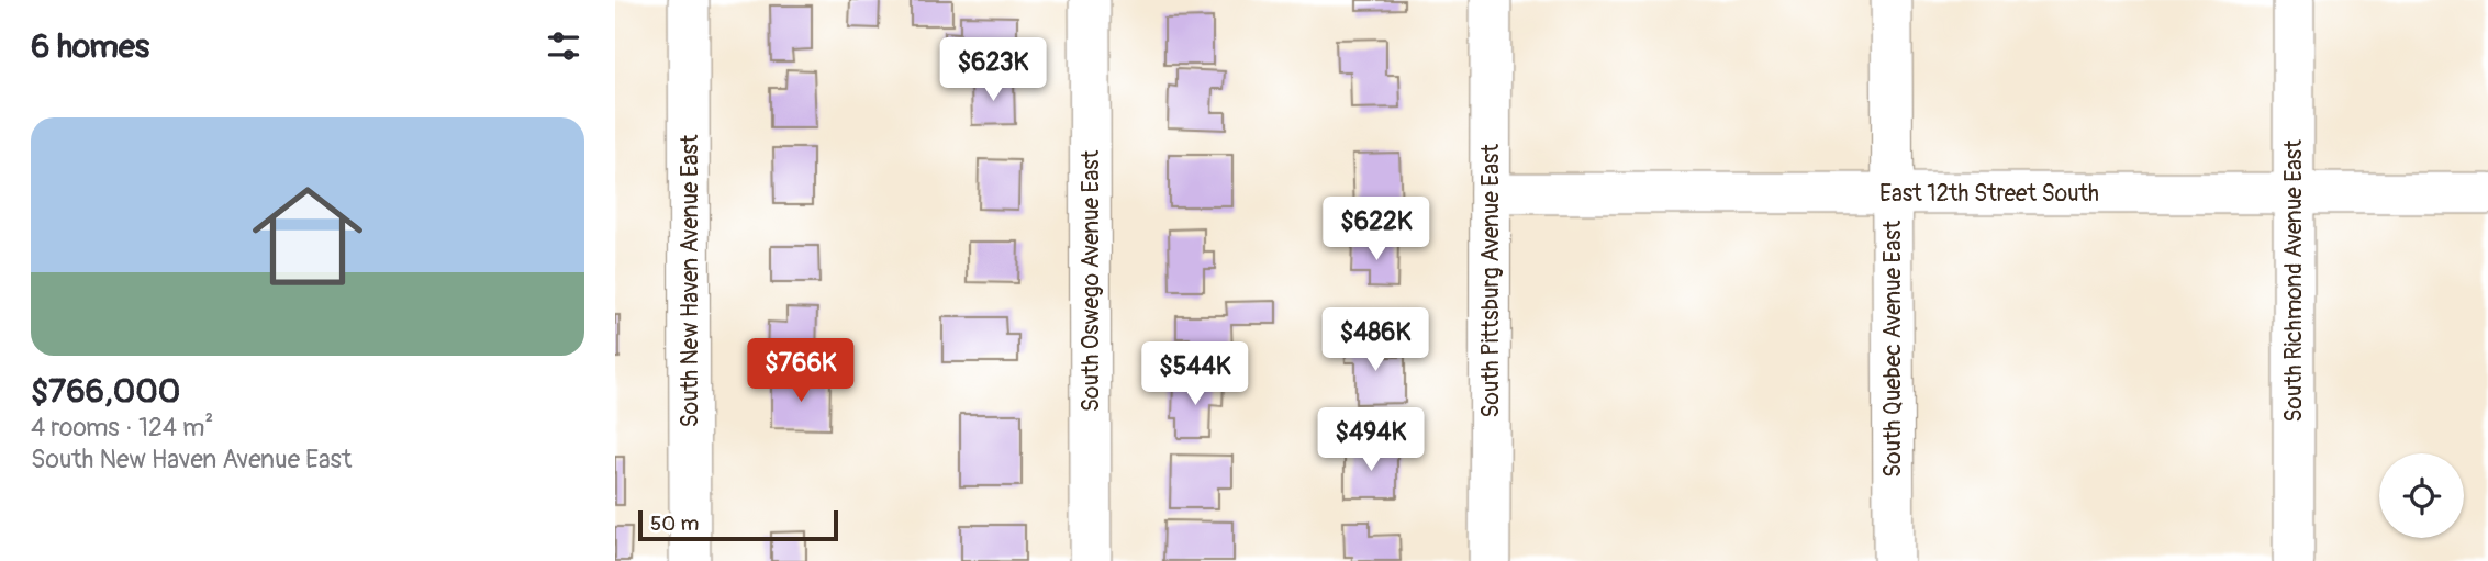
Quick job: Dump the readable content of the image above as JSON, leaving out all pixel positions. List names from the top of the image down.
{
  "streets": {
    "street": [
      "East 12th Street South",
      "South New Haven Avenue East",
      "South Oswego Avenue East",
      "South Pittsburg Avenue East",
      "South Richmond Avenue East",
      "South Quebec Avenue East"
    ]
  },
  "crossings": [
    ["East 12th Street South", "South Pittsburg Avenue East"],
    ["East 12th Street South", "South Richmond Avenue East"],
    ["East 12th Street South", "South Quebec Avenue East"]
  ],
  "scale_bar": "50 m",
  "page": {
    "heading": "6 homes",
    "price": [
      "$623K",
      "$622K",
      "$486K",
      "$766K",
      "$544K",
      "$494K"
    ],
    "list": [
      {
        "name": "$766,000",
        "note": "4 rooms · 124 m² · South New Haven Avenue East"
      }
    ],
    "scale": "50 m"
  }
}
